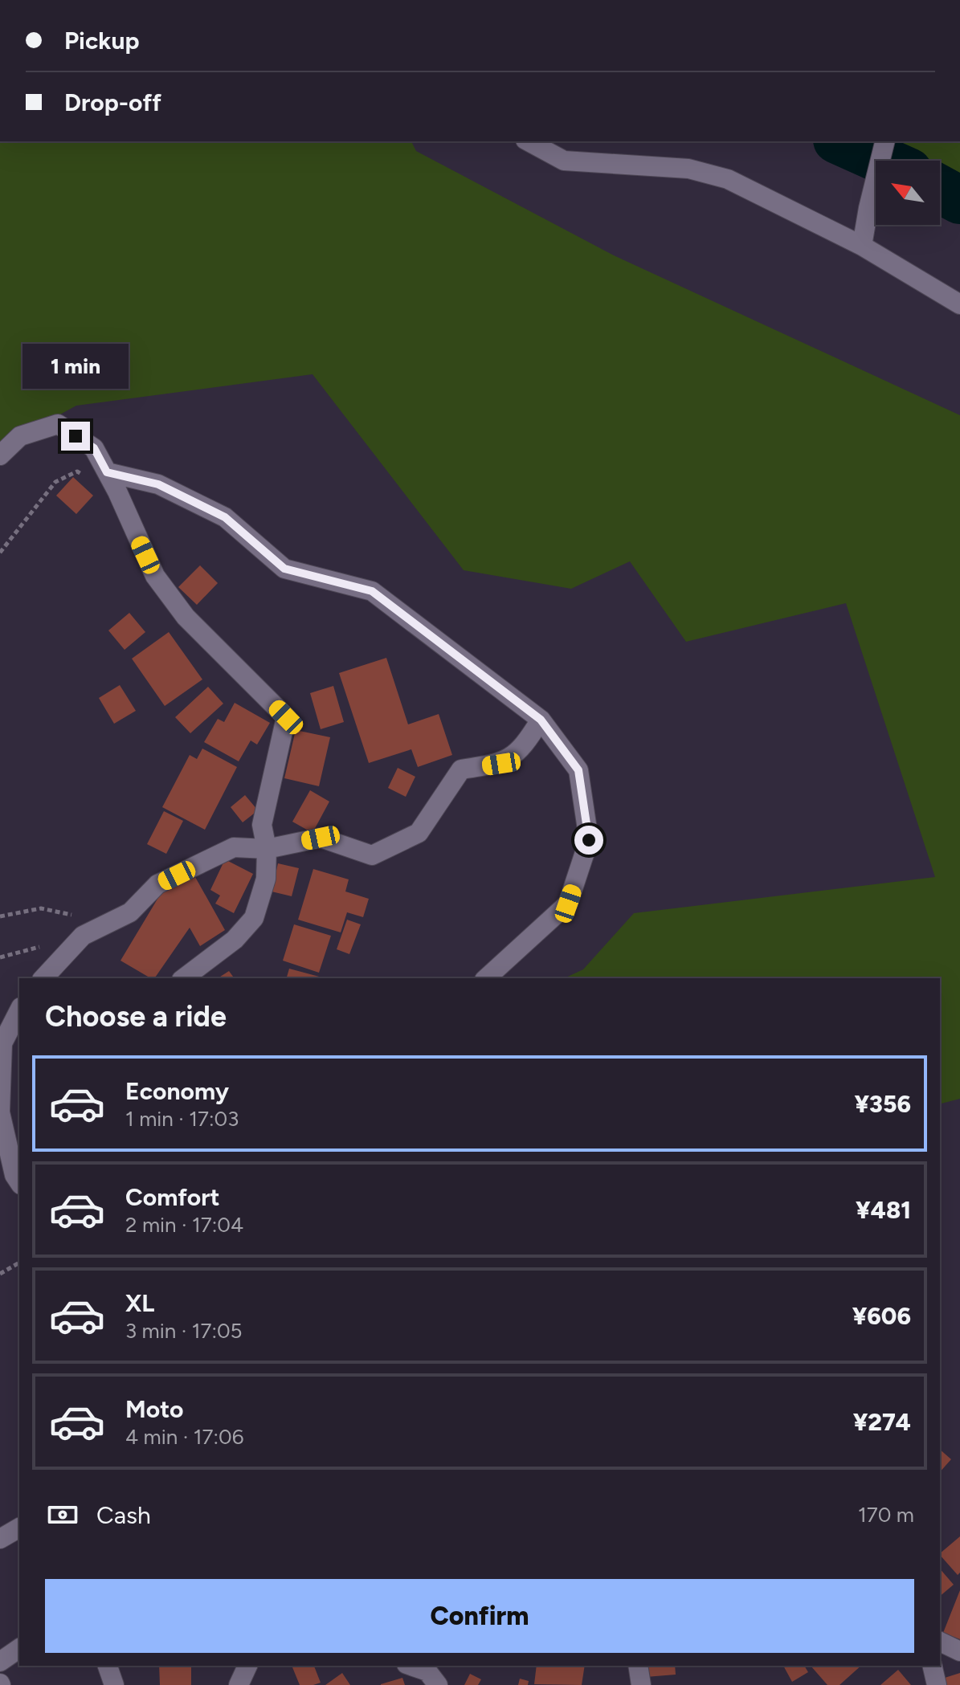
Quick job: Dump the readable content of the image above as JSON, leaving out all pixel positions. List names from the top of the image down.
{
  "north": "top left",
  "page": {
    "banner": ["Pickup", "Drop-off"],
    "bubble": "1 min",
    "heading": "Choose a ride",
    "list": [
      {
        "name": "Economy",
        "note": "1 min · 17:03",
        "value": "¥356"
      },
      {
        "name": "Comfort",
        "note": "2 min · 17:04",
        "value": "¥481"
      },
      {
        "name": "XL",
        "note": "3 min · 17:05",
        "value": "¥606"
      },
      {
        "name": "Moto",
        "note": "4 min · 17:06",
        "value": "¥274"
      }
    ],
    "pay": ["Cash", "170 m"],
    "buttons": "Confirm"
  }
}
